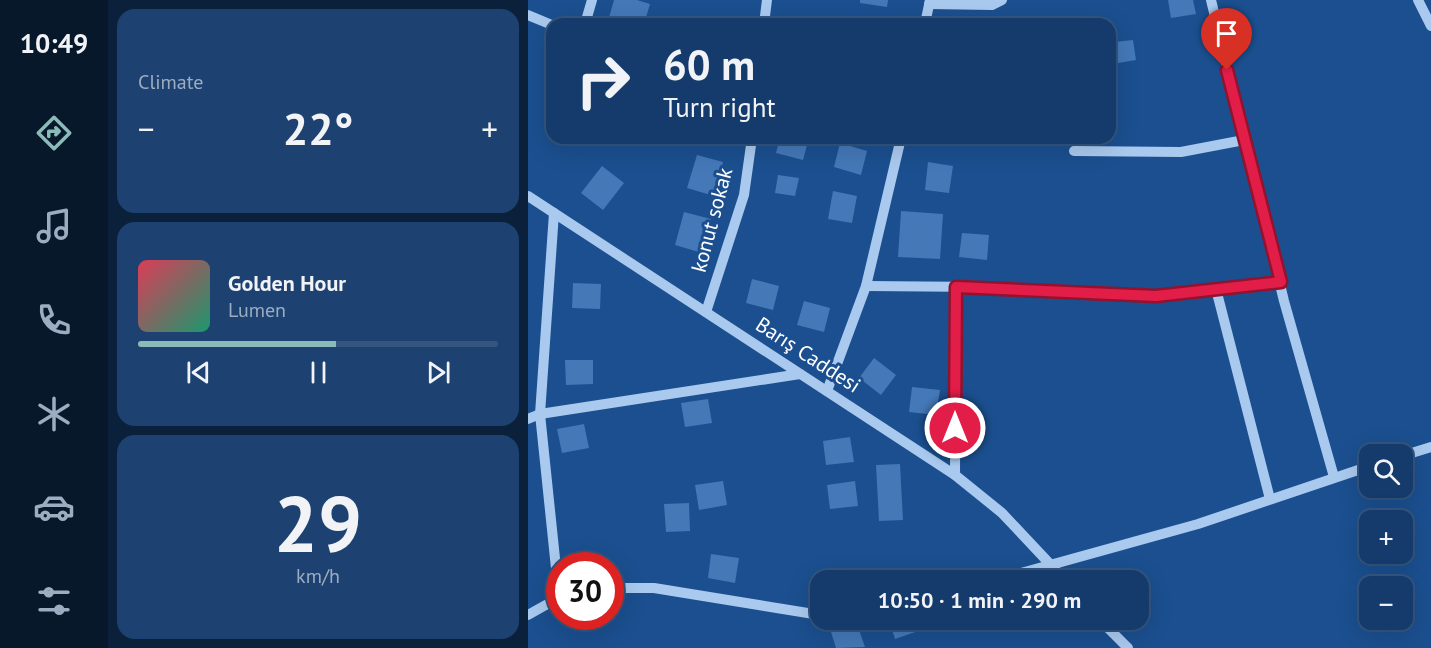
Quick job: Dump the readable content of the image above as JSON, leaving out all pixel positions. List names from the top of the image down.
{
  "streets": {
    "street": ["konut sokak", "Barış Caddesi"]
  },
  "crossings": [
    ["konut sokak", "Barış Caddesi"]
  ],
  "page": {
    "tabs": "10:49",
    "tile": [
      "Climate",
      ["29", "km/h"]
    ],
    "turn": ["60 m", "Turn right"],
    "heat": ["−", "22°", "+"],
    "song": ["Golden Hour", "Lumen"],
    "map_buttons": ["+", "−"],
    "limit": "30",
    "trip": "10:50 · 1 min · 290 m"
  }
}
